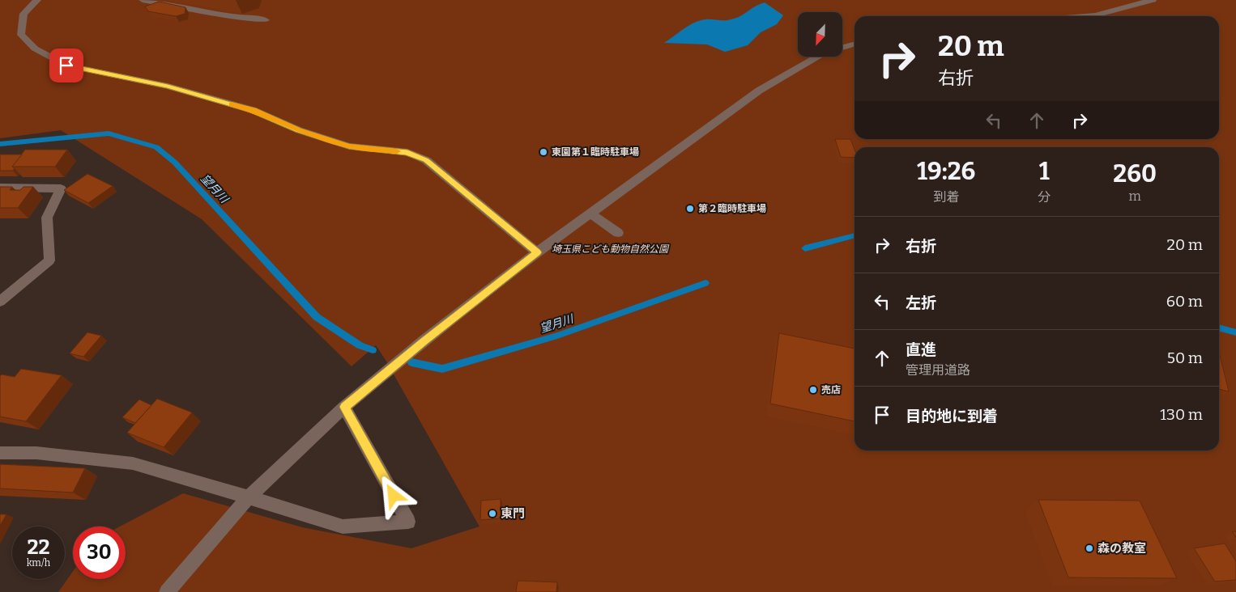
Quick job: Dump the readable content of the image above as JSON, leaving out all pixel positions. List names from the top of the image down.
{
  "water": ["望月川"],
  "parks": ["埼玉県こども動物自然公園"],
  "places": [
    "東園第１臨時駐車場",
    "第２臨時駐車場",
    "売店",
    "東門",
    "森の教室"
  ],
  "north": "bottom left",
  "page": {
    "turn": ["20 m", "右折"],
    "eta": [
      "19:26",
      "到着",
      "1",
      "分",
      "260",
      "m"
    ],
    "list": [
      {
        "name": "右折",
        "value": "20 m"
      },
      {
        "name": "左折",
        "value": "60 m"
      },
      {
        "name": "直進",
        "note": "管理用道路",
        "value": "50 m"
      },
      {
        "name": "目的地に到着",
        "value": "130 m"
      }
    ],
    "speed": "22 km/h",
    "limit": "30"
  }
}
